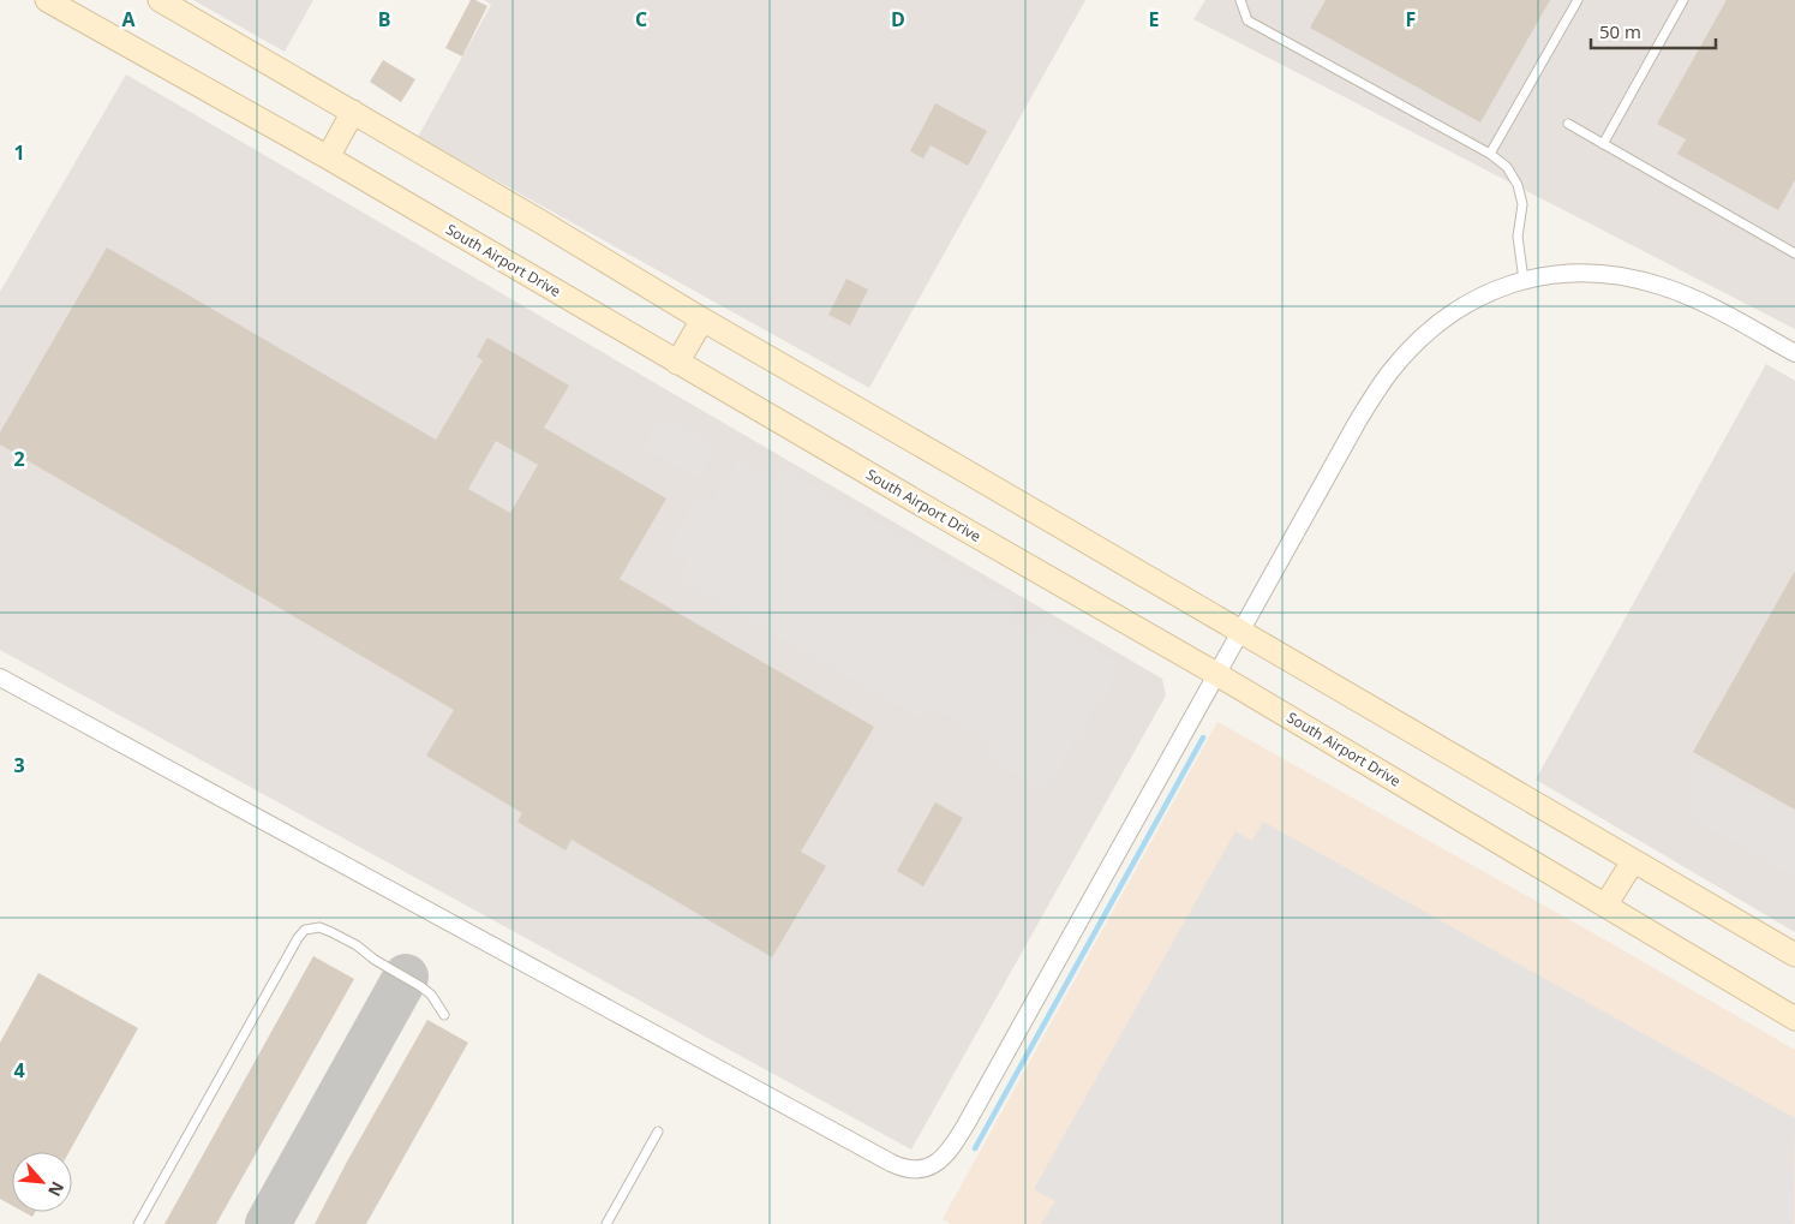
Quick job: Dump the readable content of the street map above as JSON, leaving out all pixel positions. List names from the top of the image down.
{
  "streets": {
    "main road": ["South Airport Drive"]
  },
  "scale_bar": "50 m",
  "north": "bottom right",
  "grid": {
    "columns": [
      "A",
      "B",
      "C",
      "D",
      "E",
      "F"
    ],
    "rows": [
      "1",
      "2",
      "3",
      "4"
    ]
  }
}
